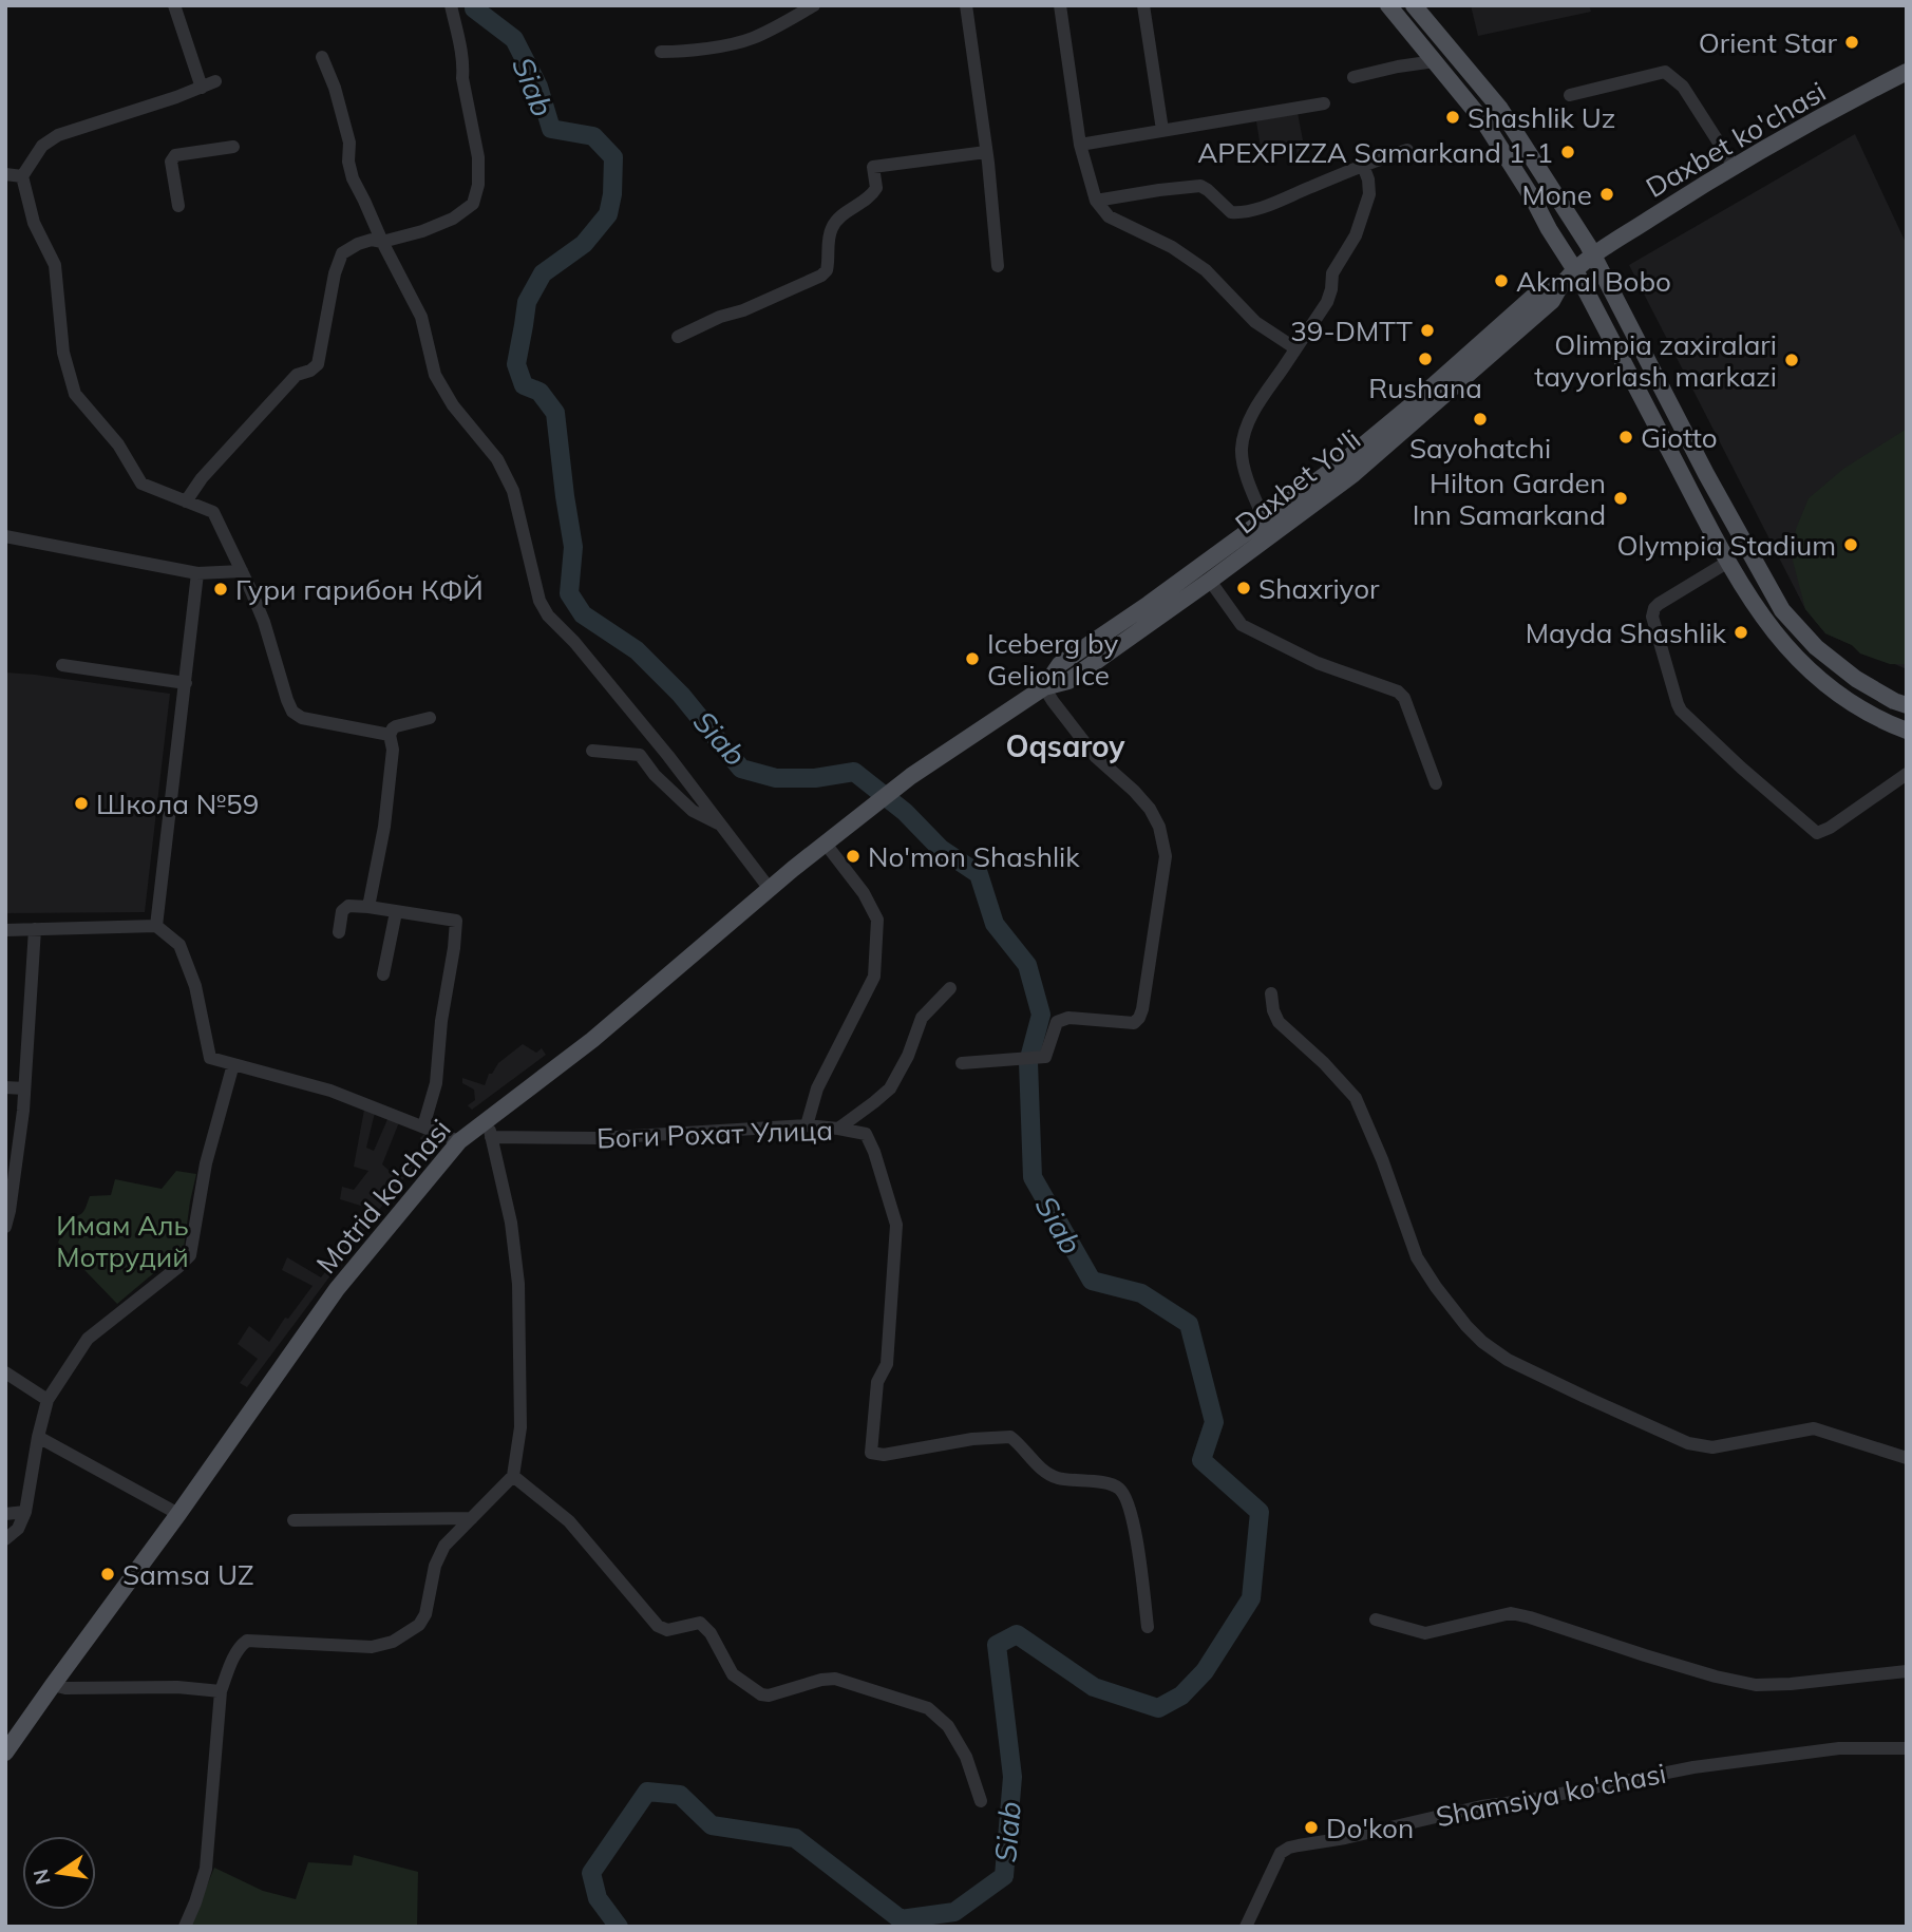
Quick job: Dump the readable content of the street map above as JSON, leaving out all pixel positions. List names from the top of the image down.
{
  "streets": {
    "main road": ["Daxbet ko'chasi", "Daxbet Yo'li", "Motrid ko'chasi"],
    "street": ["Боги Рохат Улица", "Shamsiya ko'chasi"]
  },
  "crossings": [
    ["Daxbet ko'chasi", "Daxbet Yo'li"],
    ["Daxbet Yo'li", "Motrid ko'chasi"],
    ["Боги Рохат Улица", "Motrid ko'chasi"]
  ],
  "districts": ["Oqsaroy"],
  "water": ["Siab"],
  "parks": ["Имам Аль Мотрудий"],
  "places": [
    "Orient Star",
    "Shashlik Uz",
    "APEXPIZZA Samarkand 1-1",
    "Mone",
    "Akmal Bobo",
    "39-DMTT",
    "Rushana",
    "Olimpia zaxiralari tayyorlash markazi",
    "Sayohatchi",
    "Giotto",
    "Hilton Garden Inn Samarkand",
    "Olympia Stadium",
    "Shaxriyor",
    "Гури гарибон КФЙ",
    "Mayda Shashlik",
    "Iceberg by Gelion Ice",
    "Школа №59",
    "No'mon Shashlik",
    "Samsa UZ",
    "Do'kon"
  ],
  "north": "left"
}
